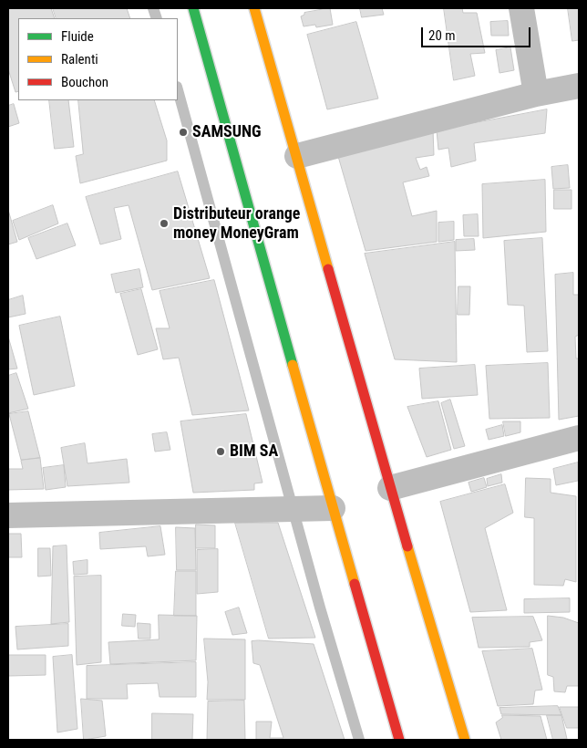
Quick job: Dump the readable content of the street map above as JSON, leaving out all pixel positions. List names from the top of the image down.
{
  "places": ["SAMSUNG", "Distributeur orange money MoneyGram", "BIM SA"],
  "legend": ["Fluide", "Ralenti", "Bouchon"],
  "scale_bar": "20 m"
}
